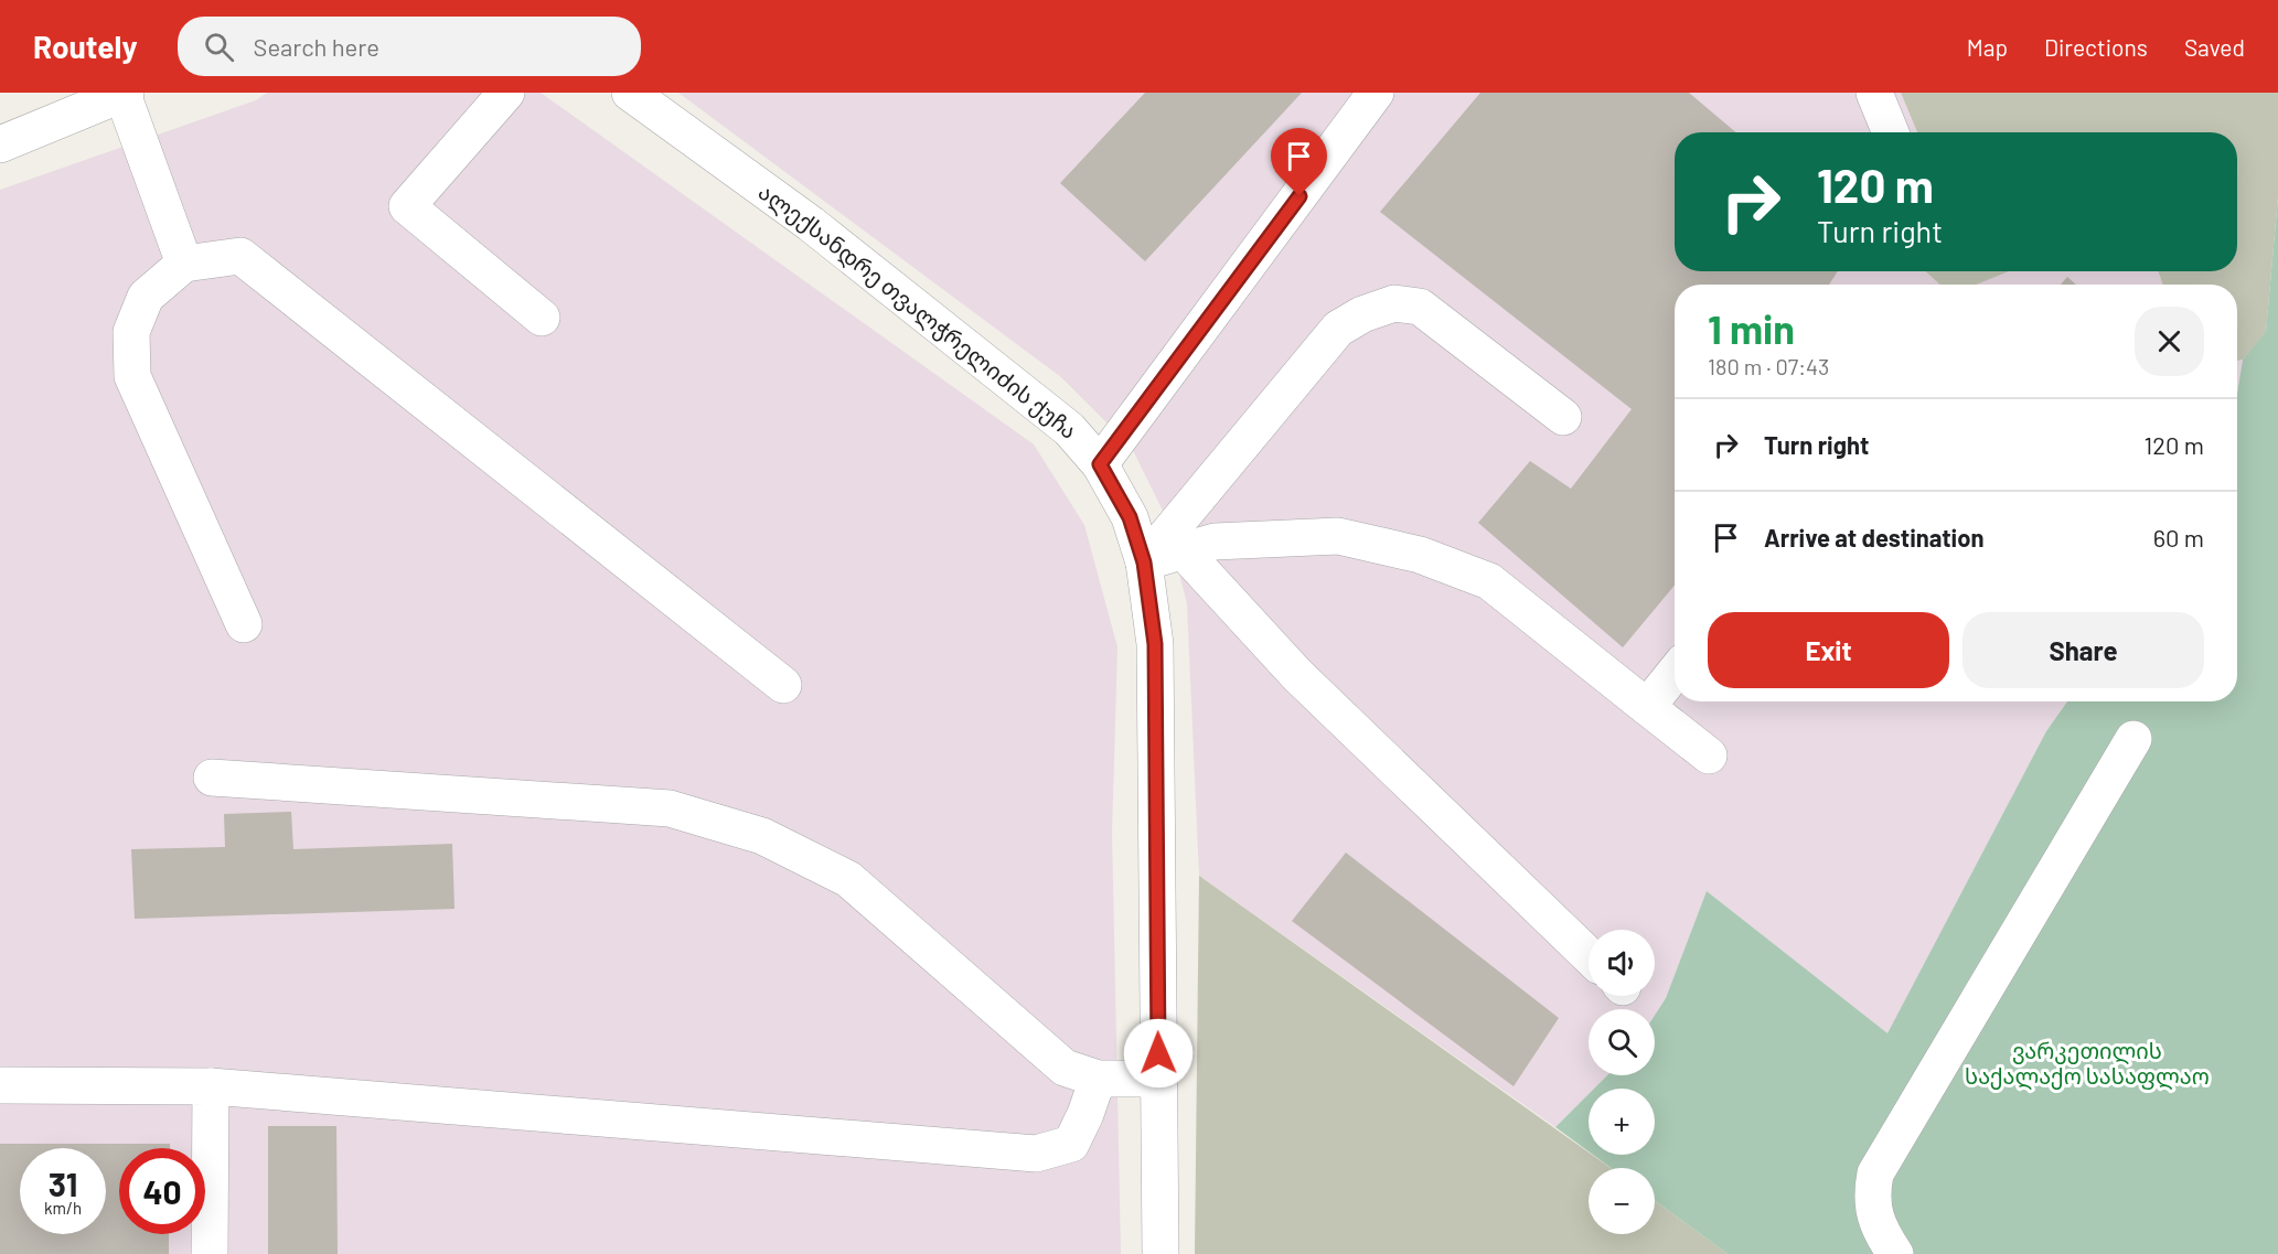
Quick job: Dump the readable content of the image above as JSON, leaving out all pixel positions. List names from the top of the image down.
{
  "streets": {
    "street": ["ალექსანდრე თვალჭრელიძის ქუჩა"]
  },
  "parks": ["ვარკეთილის საქალაქო სასაფლაო"],
  "page": {
    "header": "Routely",
    "search": "Search here",
    "nav": ["Map", "Directions", "Saved"],
    "turn": ["120 m", "Turn right"],
    "heading": ["1 min", "180 m · 07:43"],
    "list": [
      {
        "name": "Turn right",
        "value": "120 m"
      },
      {
        "name": "Arrive at destination",
        "value": "60 m"
      }
    ],
    "buttons": ["Exit", "Share"],
    "map_buttons": ["+", "−"],
    "speed": "31 km/h",
    "limit": "40"
  }
}
